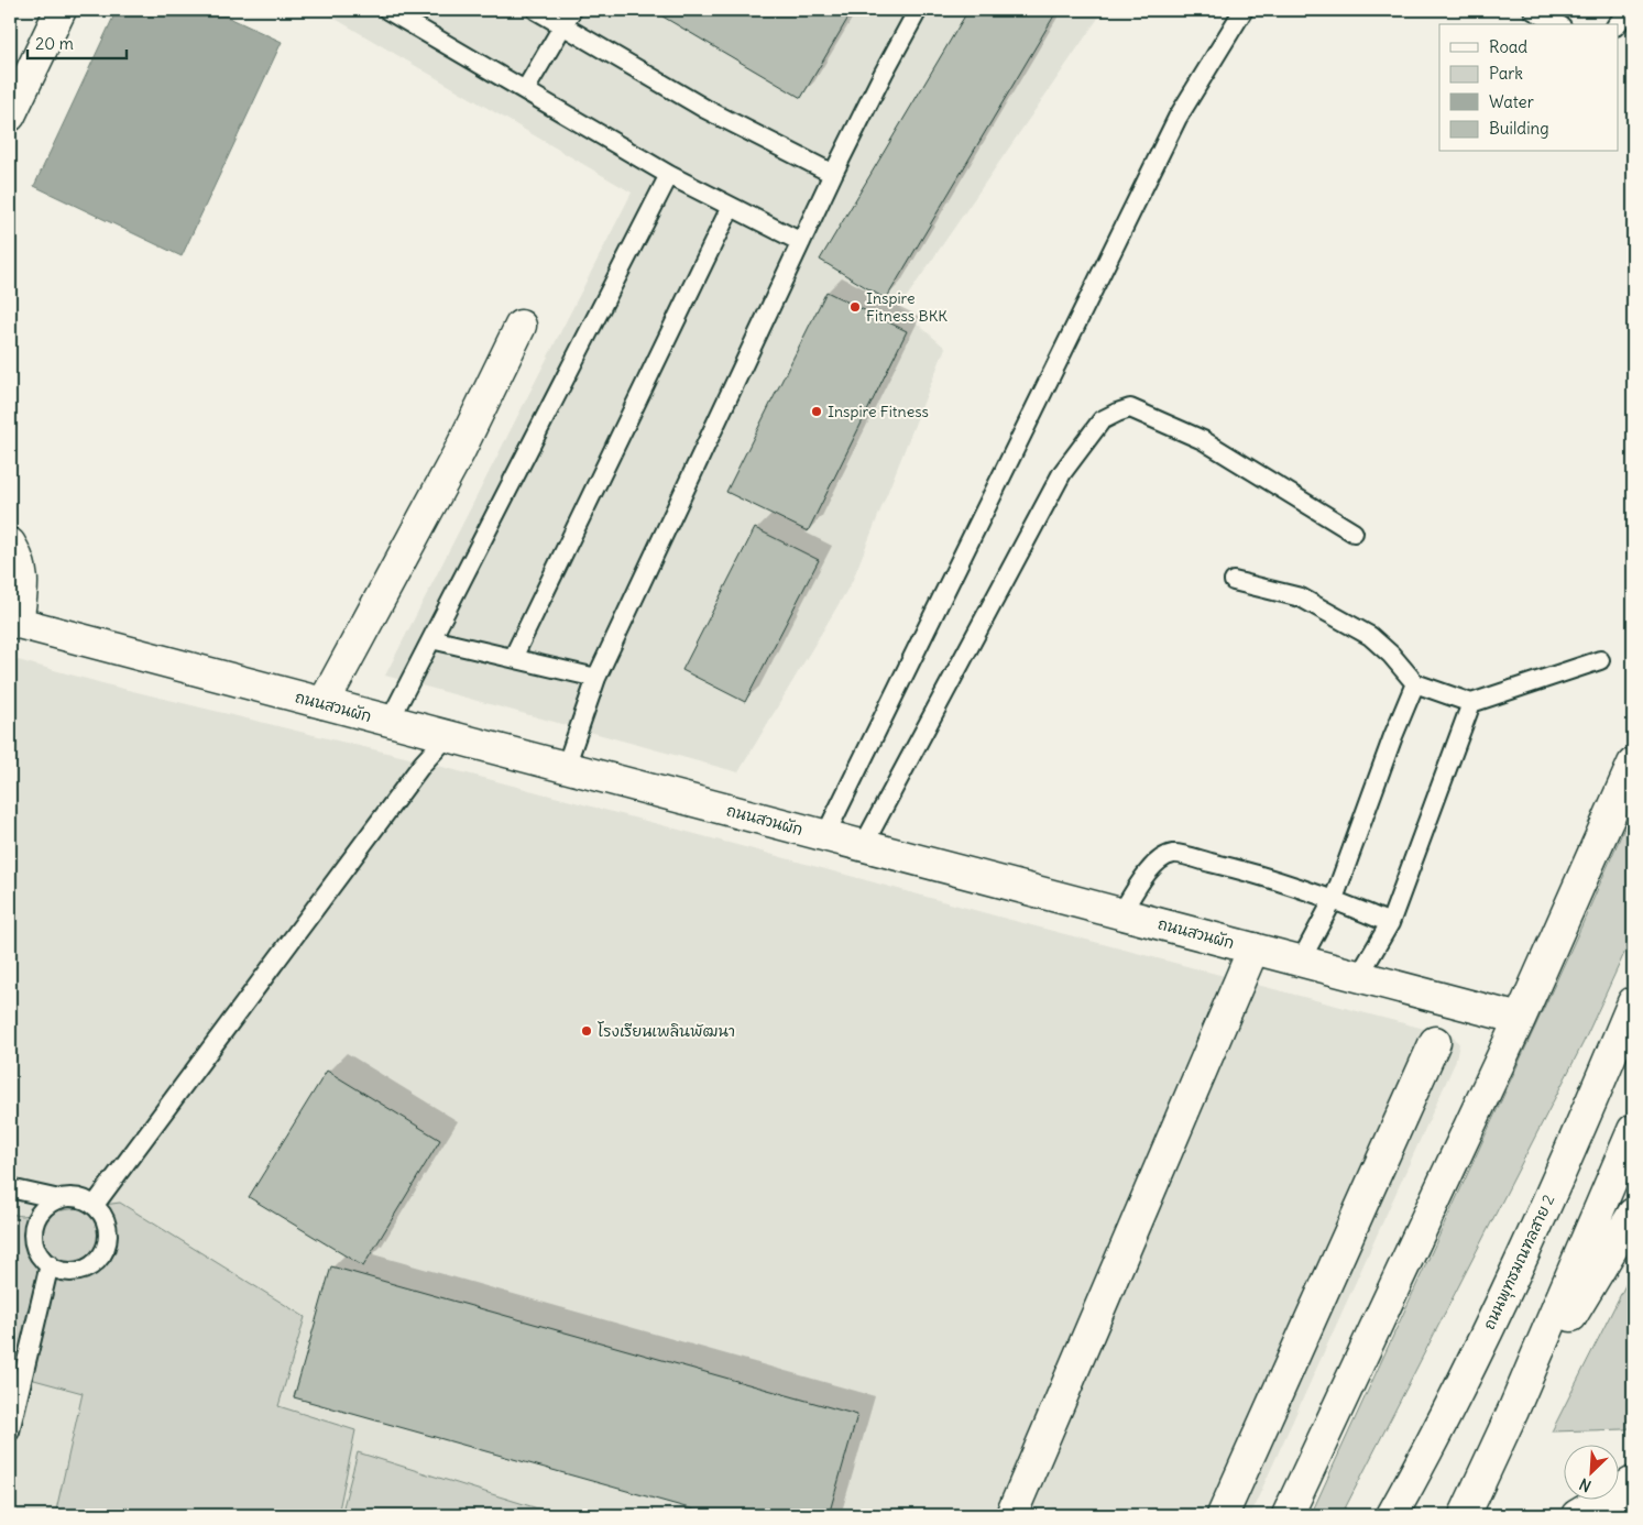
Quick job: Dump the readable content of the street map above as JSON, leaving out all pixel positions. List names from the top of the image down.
{
  "streets": {
    "street": ["ถนนสวนผัก", "ถนนพุทธมณฑลสาย 2"]
  },
  "places": ["Inspire Fitness BKK", "Inspire Fitness", "โรงเรียนเพลินพัฒนา"],
  "legend": [
    "Road",
    "Park",
    "Water",
    "Building"
  ],
  "scale_bar": "20 m",
  "north": "bottom left"
}
